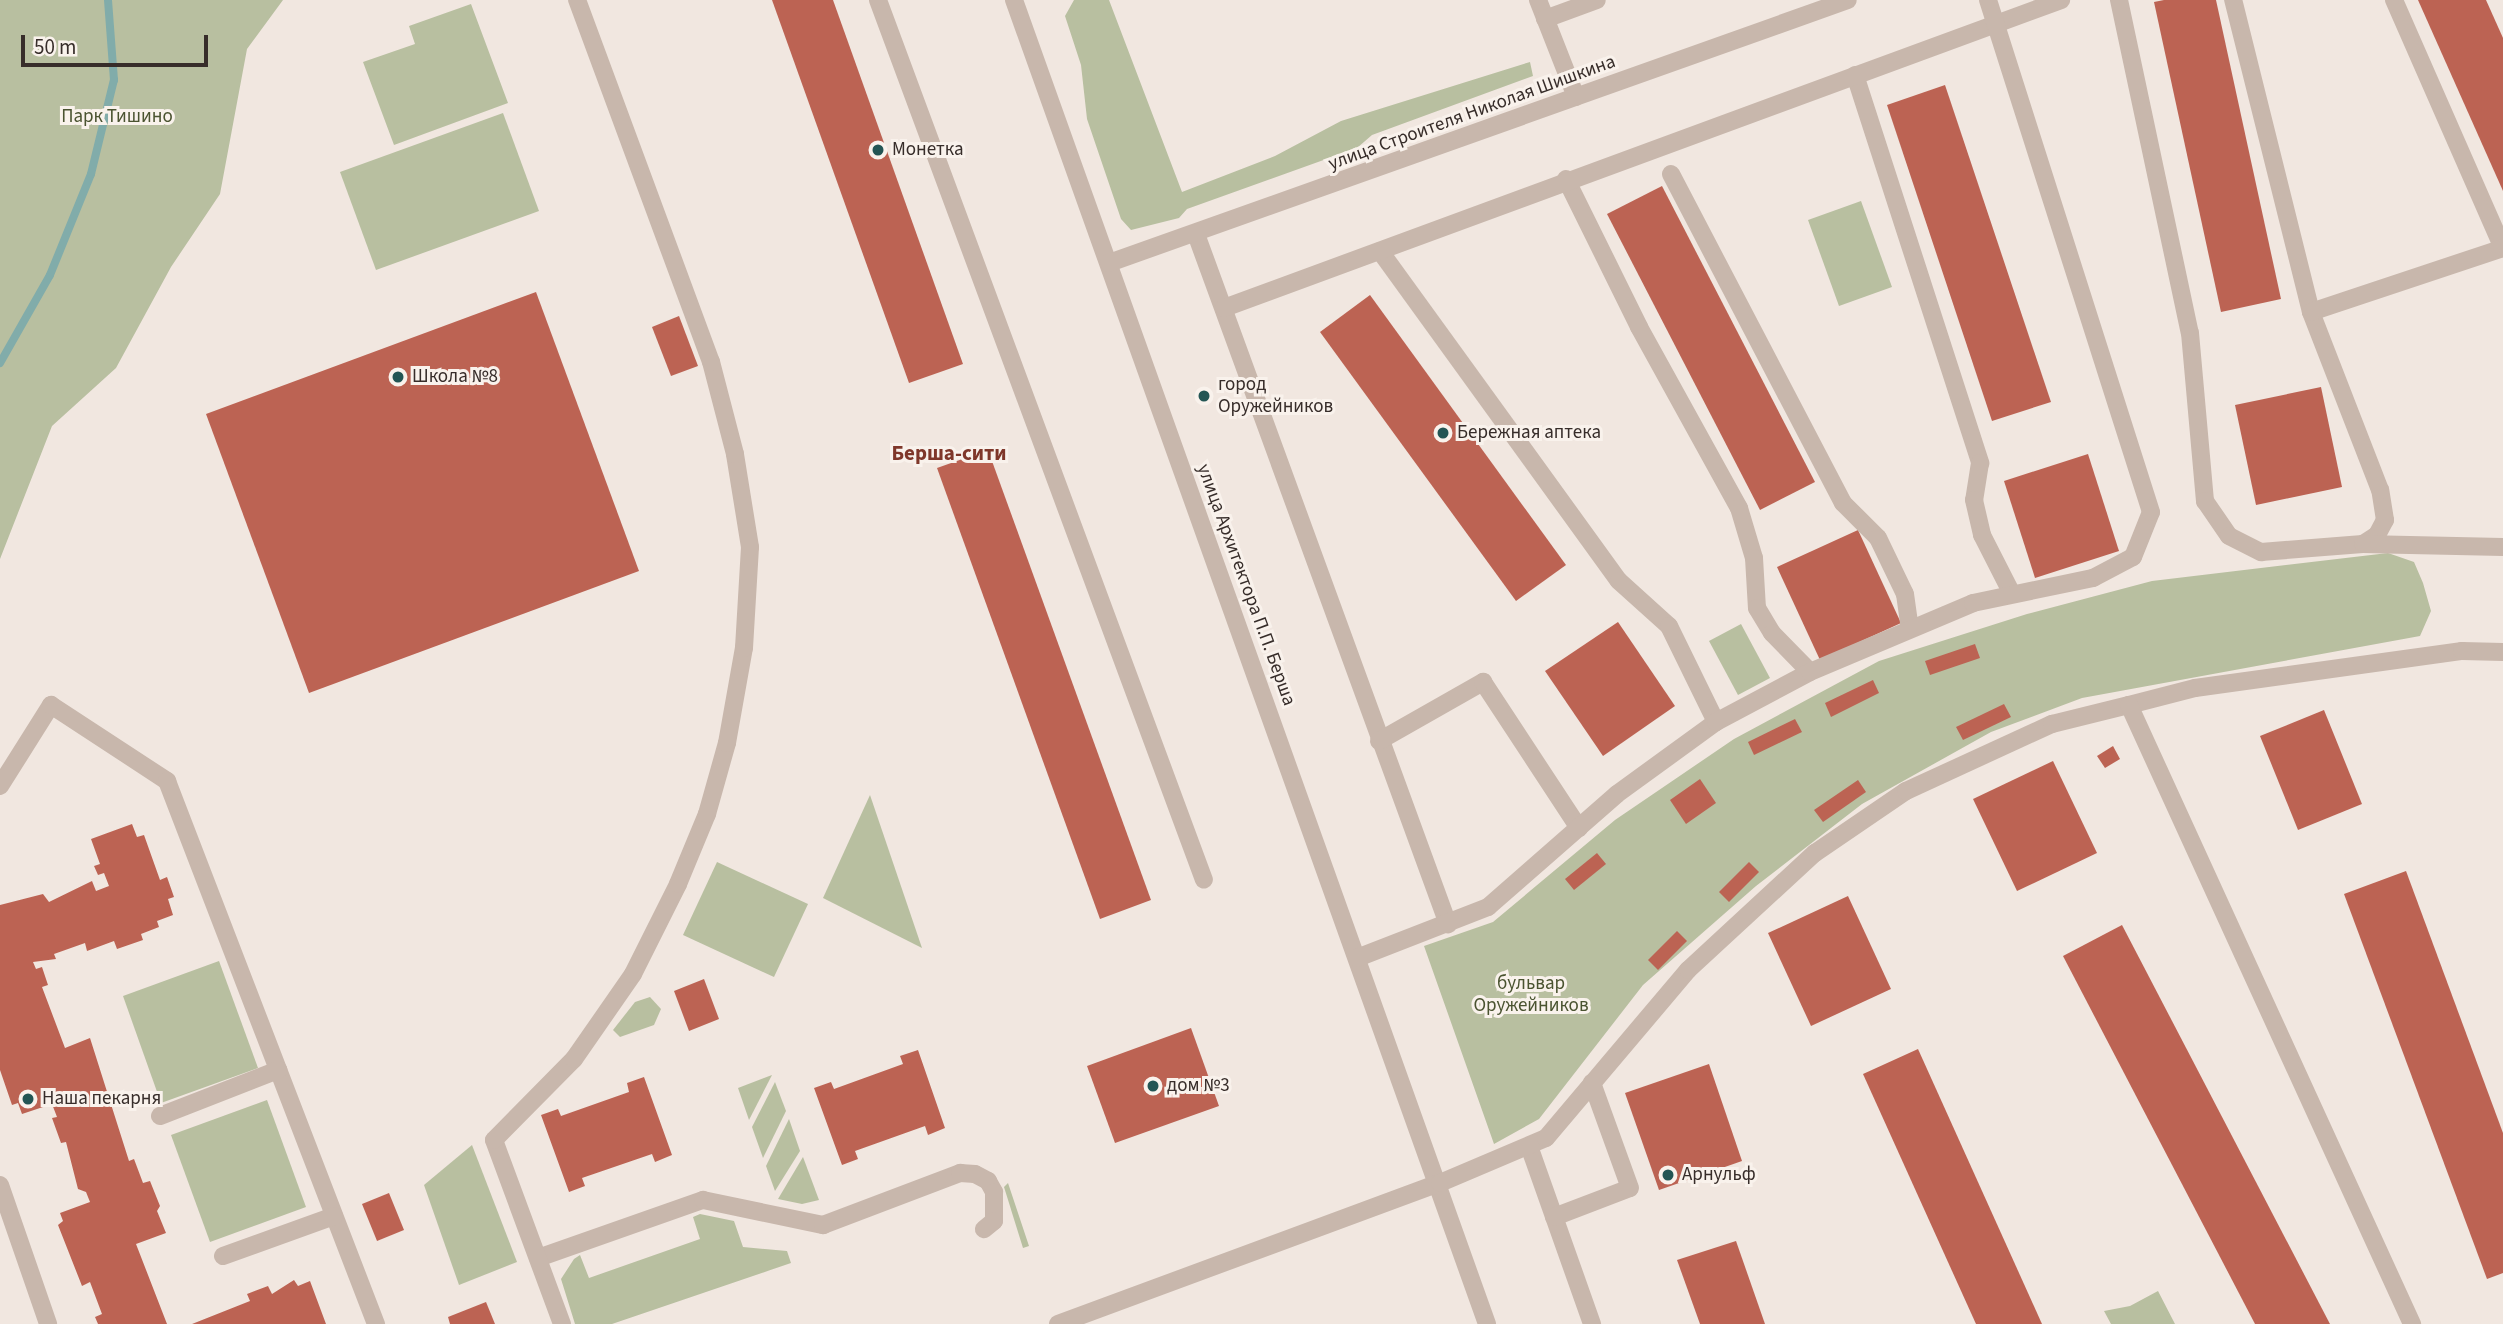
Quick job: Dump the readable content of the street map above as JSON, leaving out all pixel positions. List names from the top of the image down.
{
  "streets": {
    "street": ["улица Строителя Николая Шишкина", "улица Архитектора П.П. Берша"]
  },
  "crossings": [
    ["улица Строителя Николая Шишкина", "улица Архитектора П.П. Берша"]
  ],
  "districts": ["Берша-сити"],
  "parks": ["Парк Тишино", "бульвар Оружейников"],
  "places": [
    "Монетка",
    "Школа №8",
    "город Оружейников",
    "Бережная аптека",
    "дом №3",
    "Наша пекарня",
    "Арнульф"
  ],
  "scale_bar": "50 m"
}
